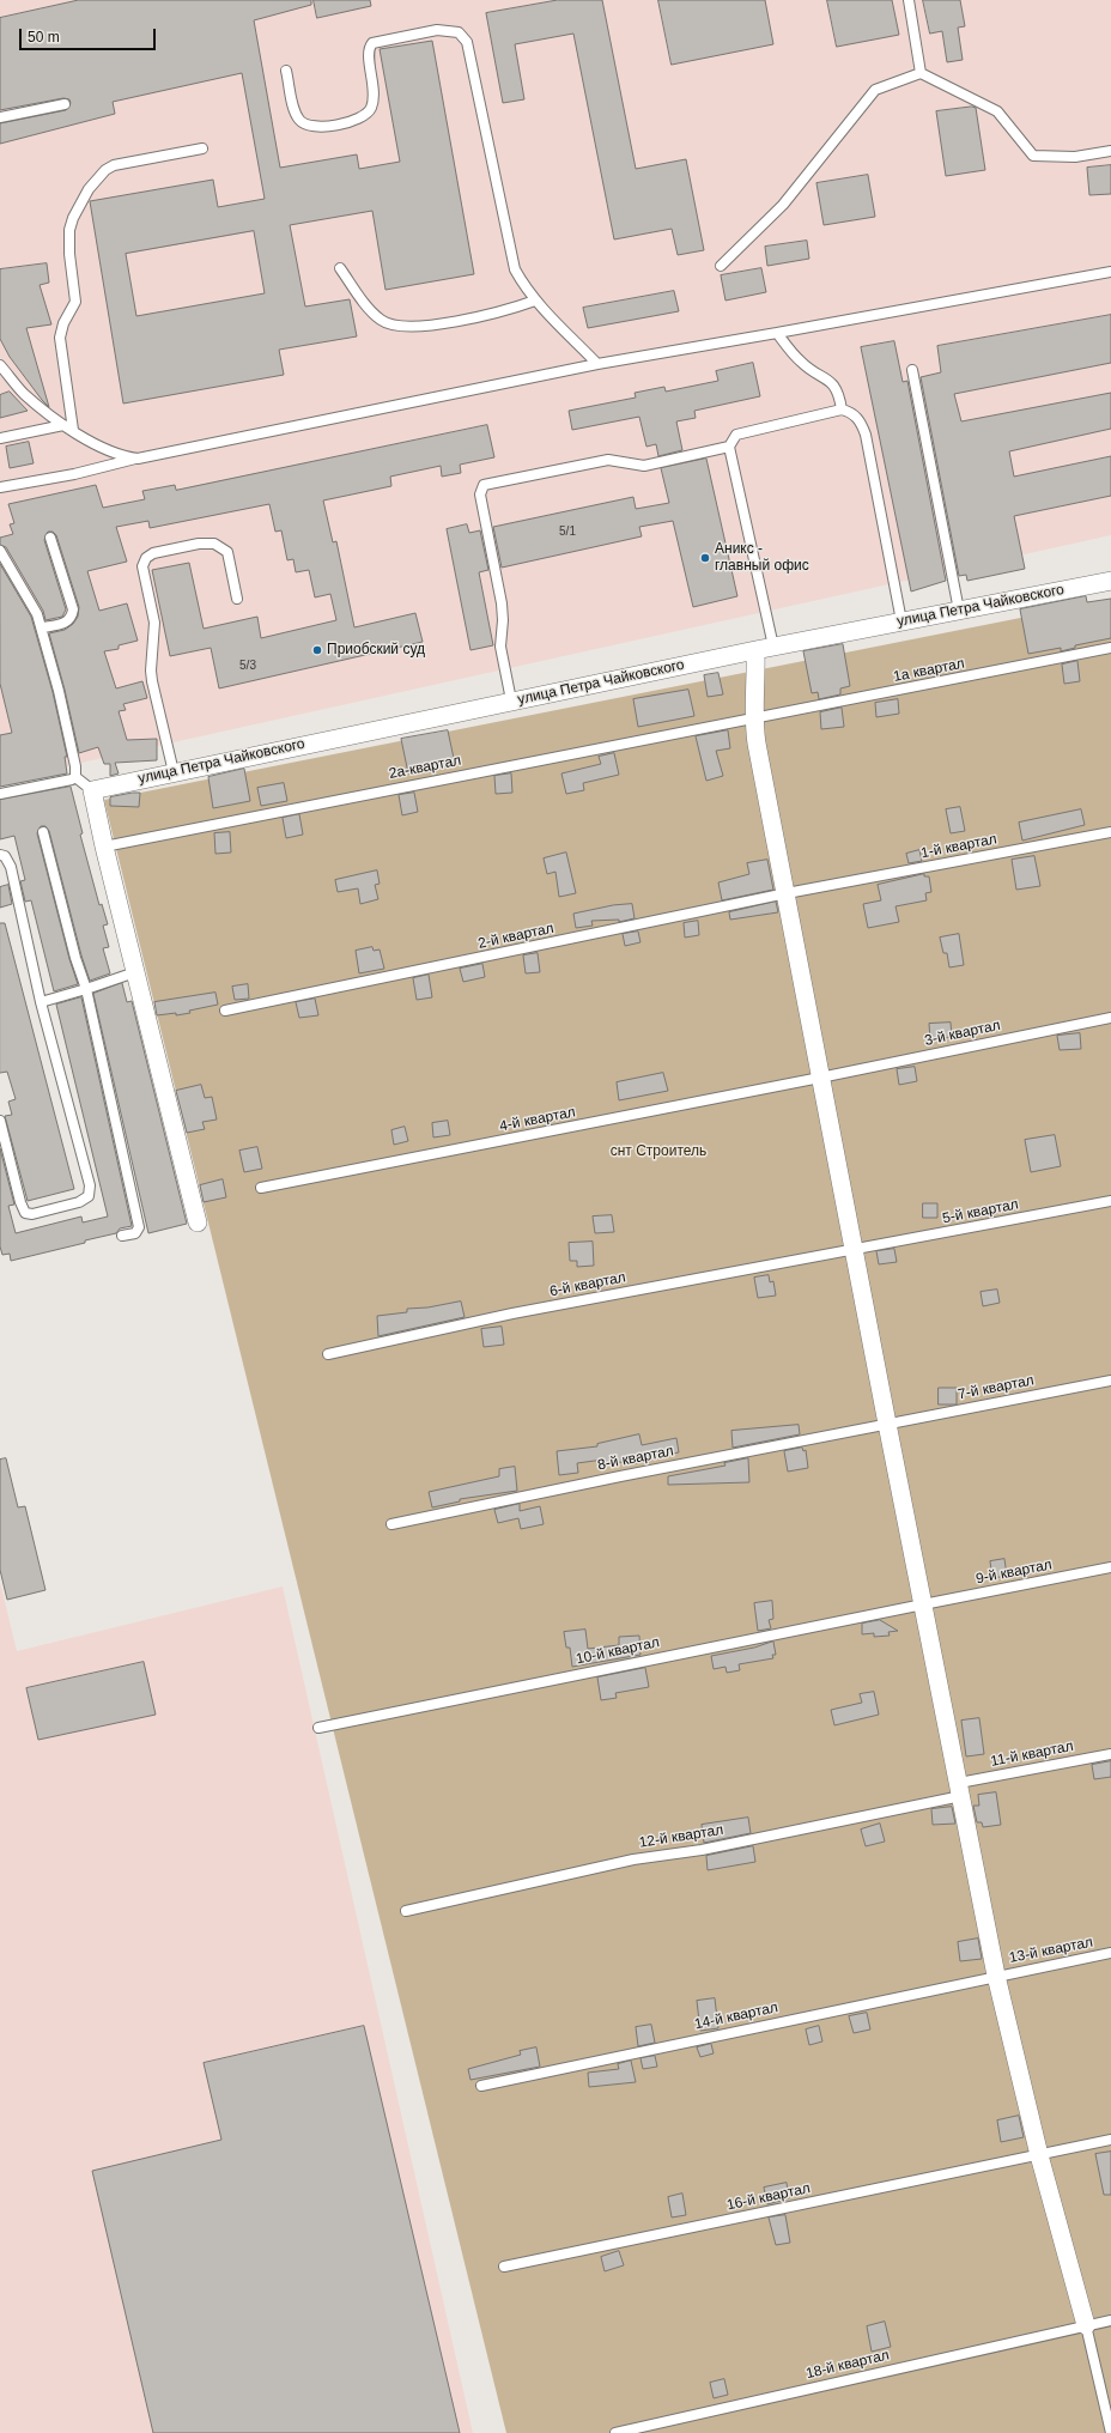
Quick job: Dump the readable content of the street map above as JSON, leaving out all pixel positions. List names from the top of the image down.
{
  "streets": {
    "street": ["улица Петра Чайковского"],
    "lane": [
      "1а квартал",
      "2а-квартал",
      "1-й квартал",
      "2-й квартал",
      "3-й квартал",
      "4-й квартал",
      "5-й квартал",
      "6-й квартал",
      "7-й квартал",
      "8-й квартал",
      "9-й квартал",
      "10-й квартал",
      "11-й квартал",
      "12-й квартал",
      "13-й квартал",
      "14-й квартал",
      "16-й квартал",
      "18-й квартал"
    ]
  },
  "crossings": [
    ["1а квартал", "2а-квартал"],
    ["1-й квартал", "2-й квартал"],
    ["3-й квартал", "4-й квартал"],
    ["5-й квартал", "6-й квартал"],
    ["7-й квартал", "8-й квартал"],
    ["9-й квартал", "10-й квартал"],
    ["11-й квартал", "12-й квартал"],
    ["13-й квартал", "14-й квартал"]
  ],
  "parks": ["снт Строитель"],
  "places": ["Аникс - главный офис", "Приобский суд"],
  "house_numbers": ["5/1", "5/3"],
  "scale_bar": "50 m"
}
